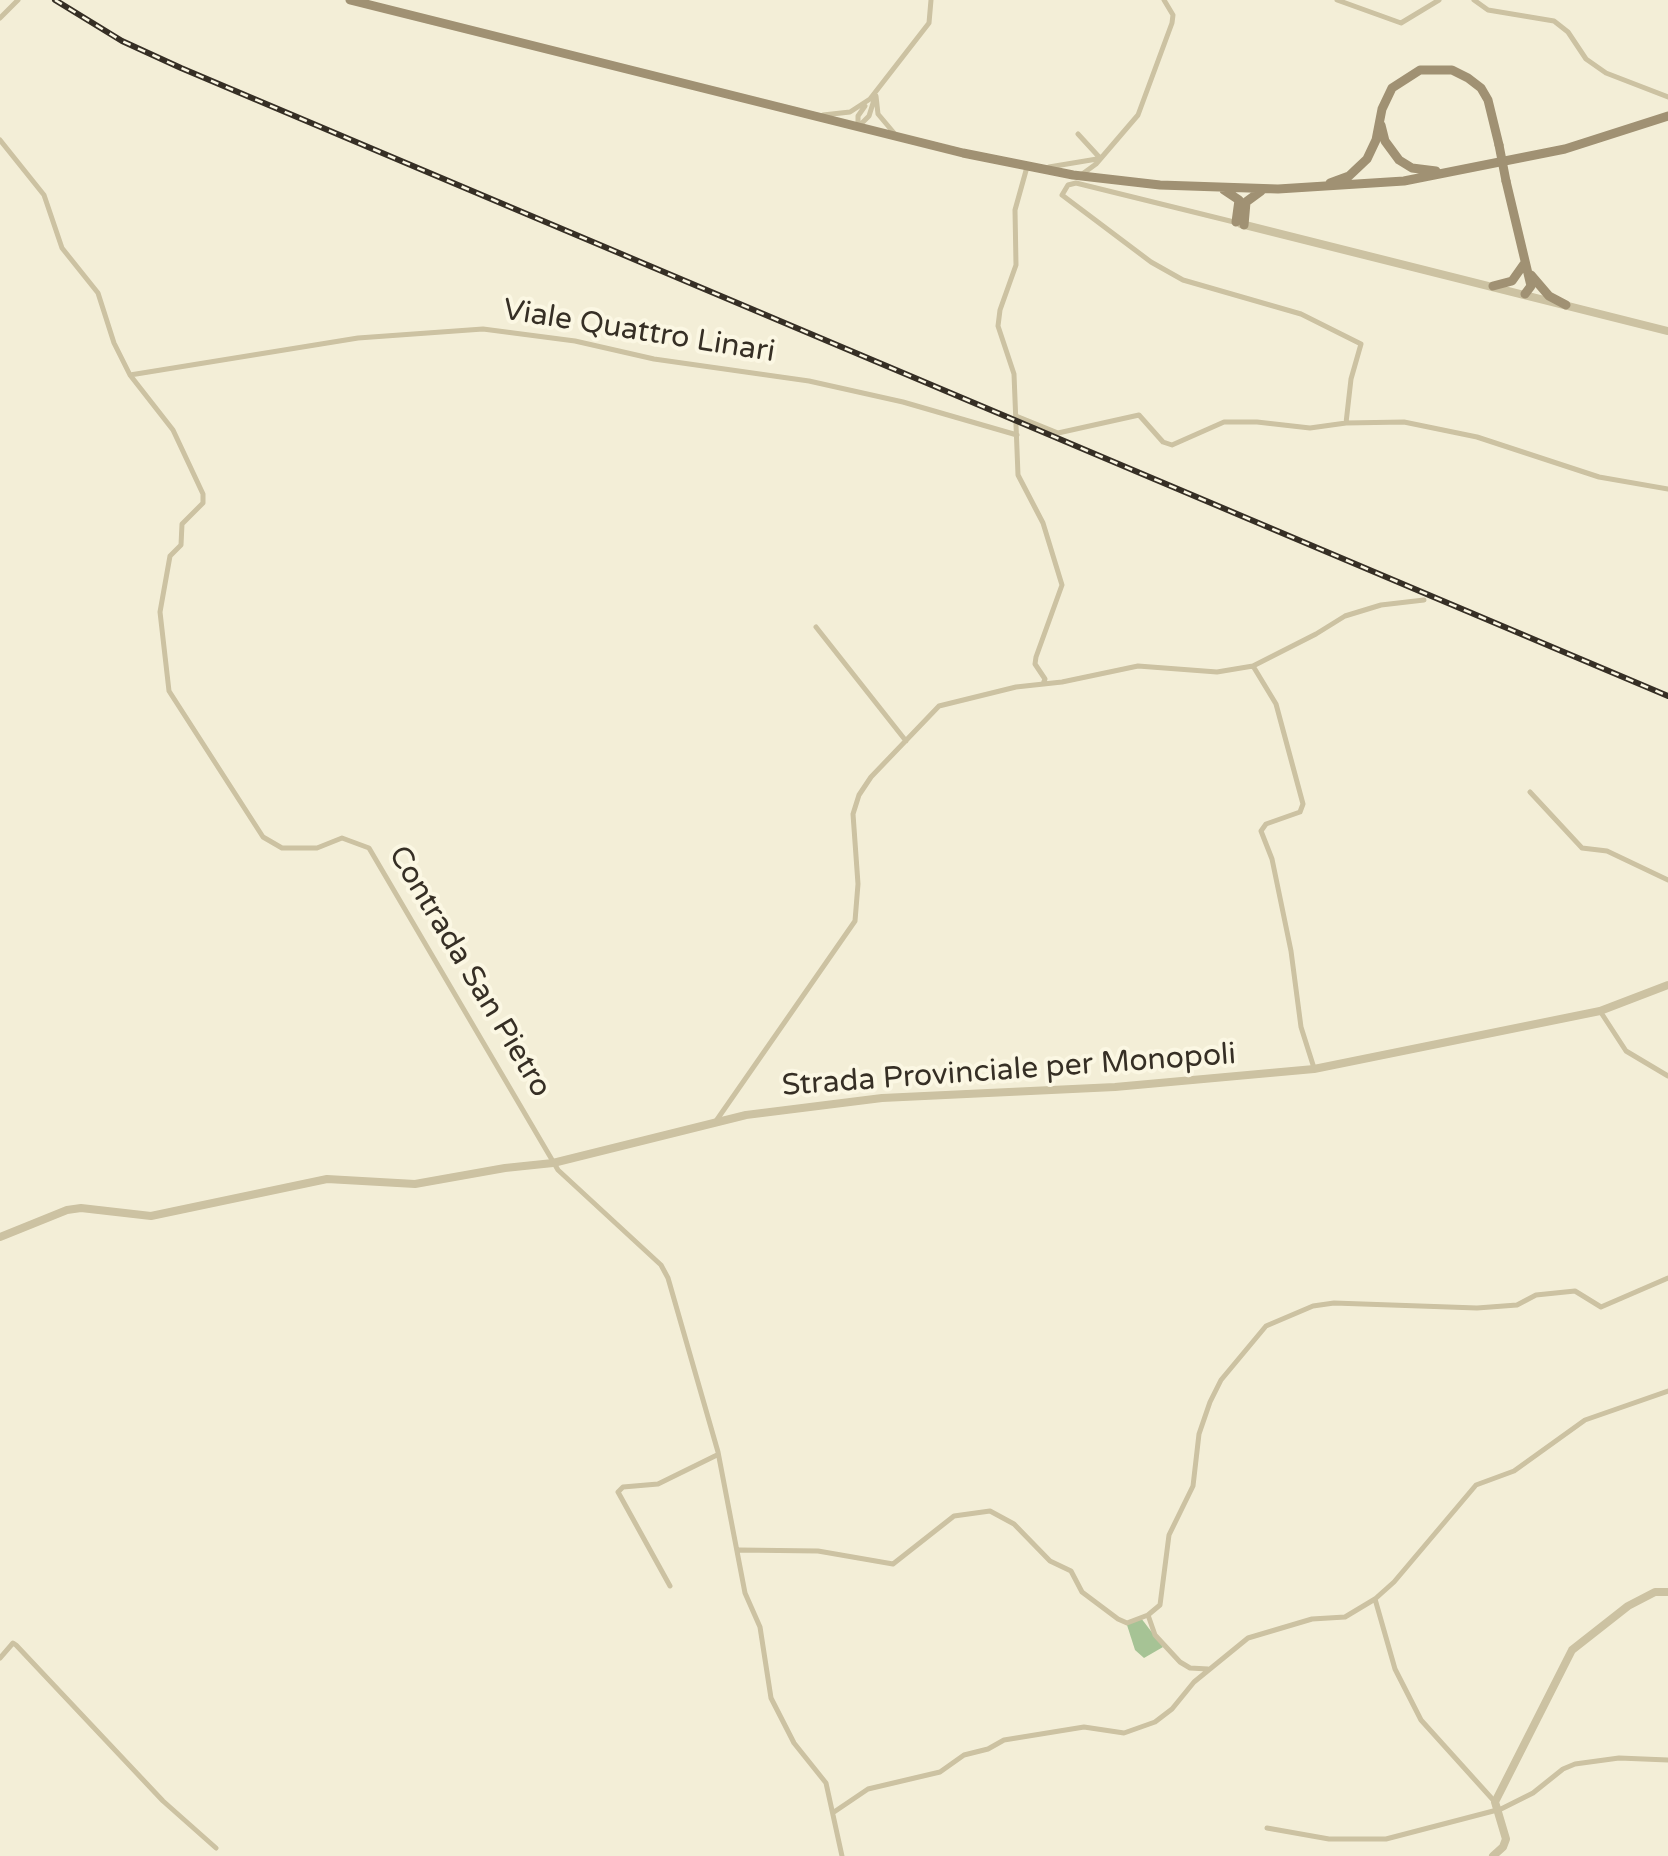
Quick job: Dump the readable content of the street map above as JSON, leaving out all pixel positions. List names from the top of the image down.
{
  "streets": {
    "street": ["Viale Quattro Linari", "Contrada San Pietro", "Strada Provinciale per Monopoli"]
  },
  "crossings": [
    ["Viale Quattro Linari", "Contrada San Pietro"],
    ["Contrada San Pietro", "Strada Provinciale per Monopoli"]
  ]
}
